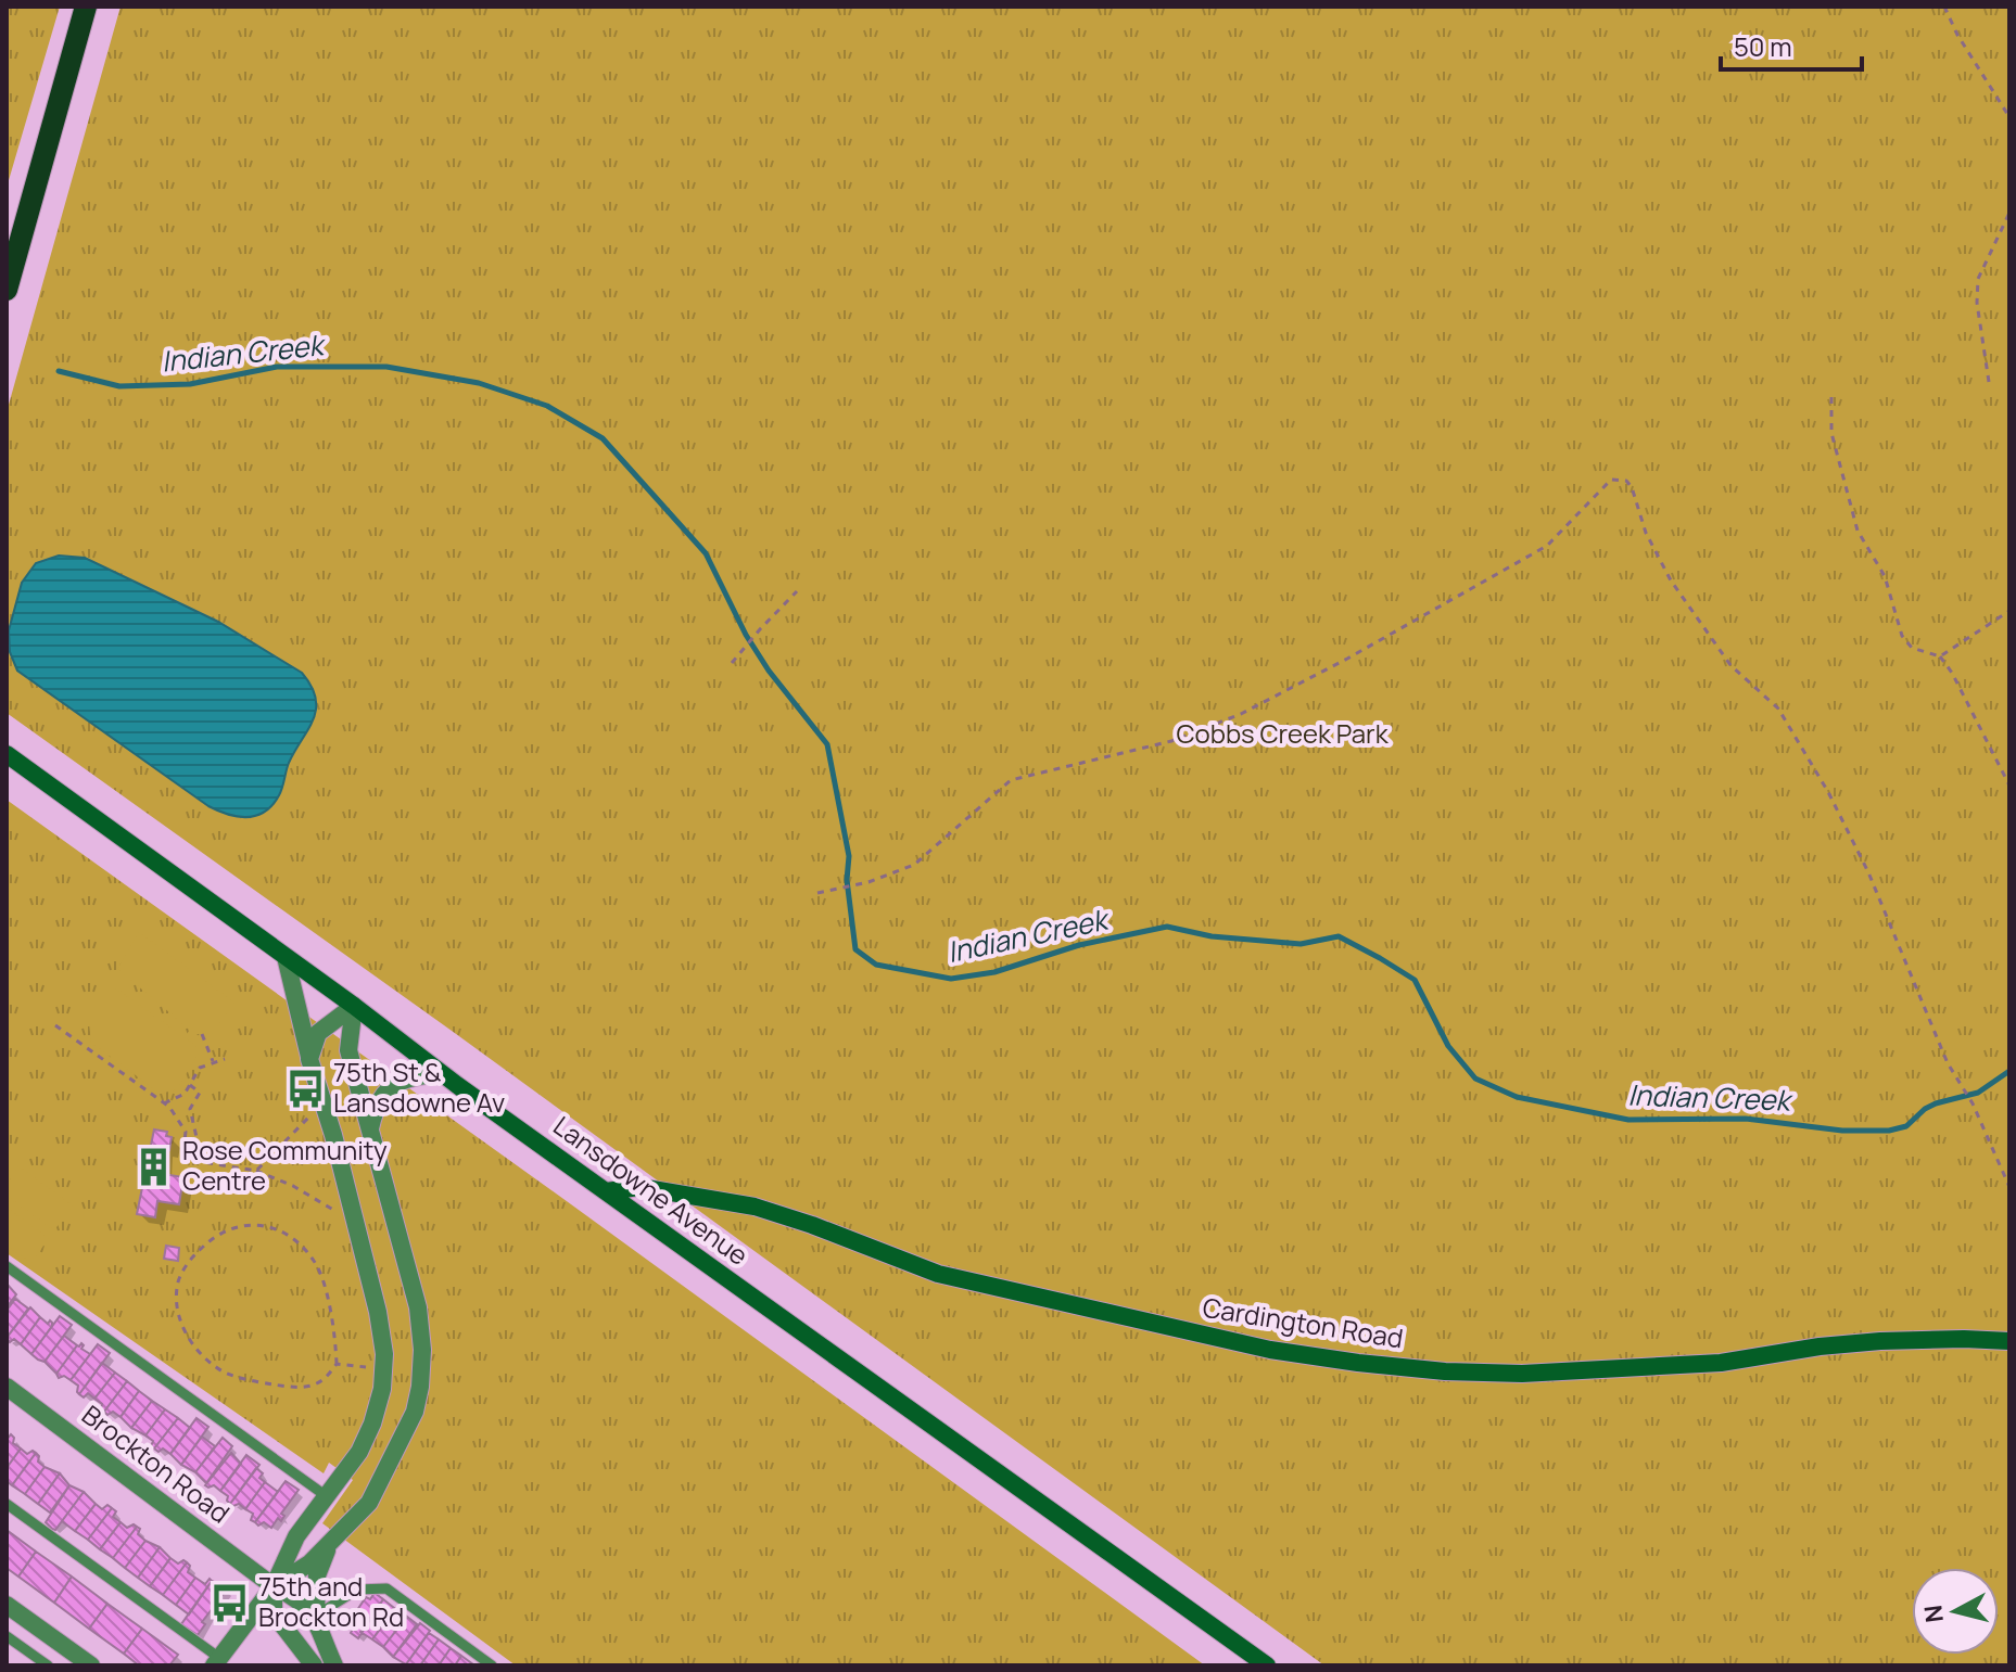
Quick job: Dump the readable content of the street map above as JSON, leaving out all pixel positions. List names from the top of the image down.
{
  "streets": {
    "main road": ["Lansdowne Avenue", "Cardington Road"],
    "street": ["Brockton Road"]
  },
  "crossings": [
    ["Lansdowne Avenue", "Cardington Road"]
  ],
  "water": ["Indian Creek"],
  "parks": ["Cobbs Creek Park"],
  "places": {
    "bus stop": ["75th St & Lansdowne Av", "75th and Brockton Rd"],
    "building": ["Rose Community Centre"]
  },
  "scale_bar": "50 m",
  "north": "left"
}
